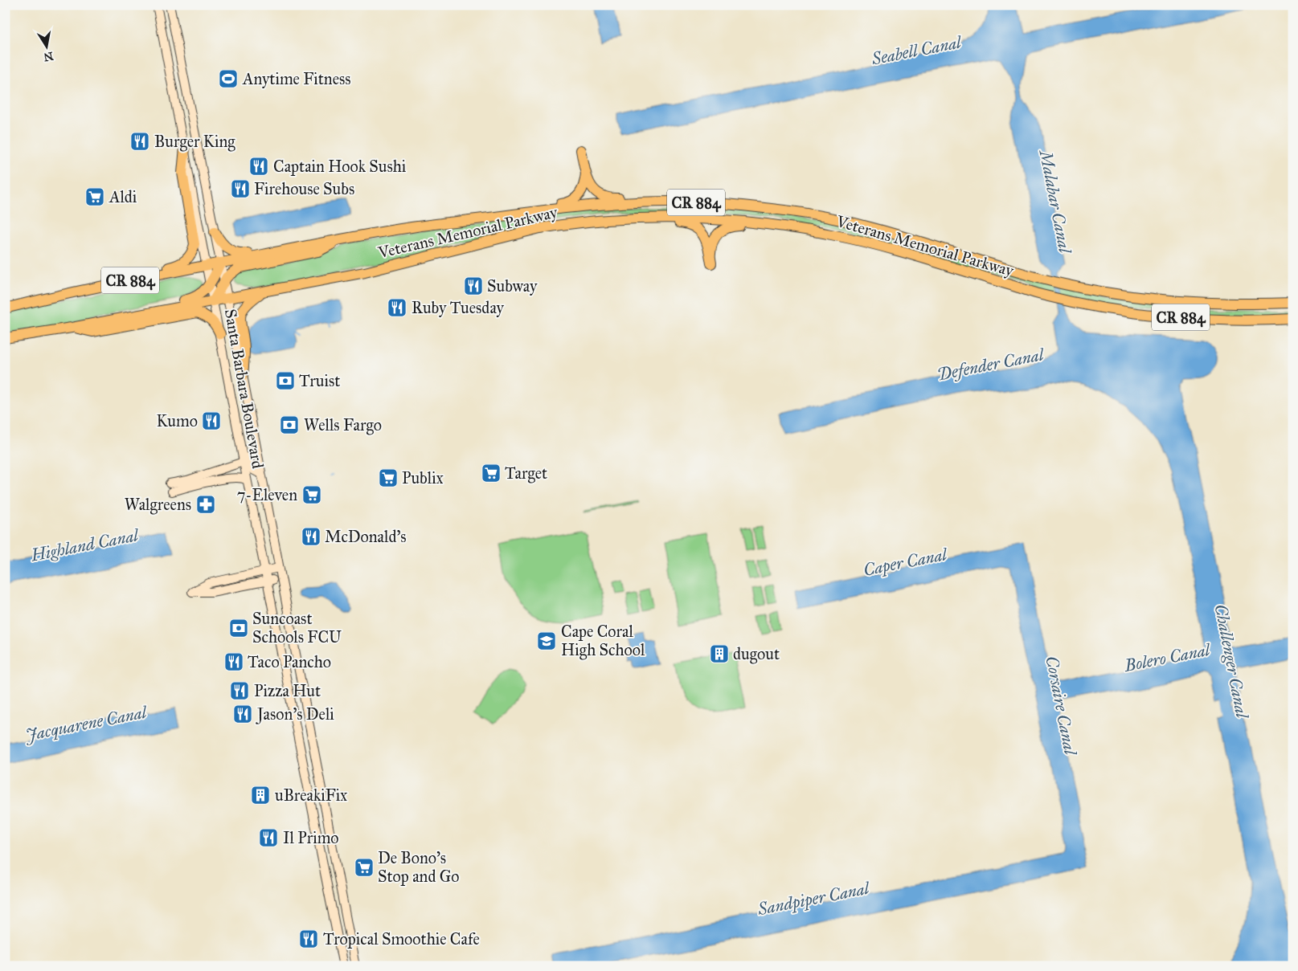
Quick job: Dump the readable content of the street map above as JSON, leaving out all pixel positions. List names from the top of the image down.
{
  "streets": {
    "highway": ["CR 884", "Veterans Memorial Parkway"],
    "main road": ["Santa Barbara Boulevard"]
  },
  "crossings": [
    ["Veterans Memorial Parkway", "Santa Barbara Boulevard"]
  ],
  "water": [
    "Seabell Canal",
    "Malabar Canal",
    "Defender Canal",
    "Highland Canal",
    "Caper Canal",
    "Bolero Canal",
    "Challenger Canal",
    "Corsaire Canal",
    "Jacquarene Canal",
    "Sandpiper Canal"
  ],
  "places": {
    "sports": ["Anytime Fitness"],
    "restaurant": [
      "Burger King",
      "Captain Hook Sushi",
      "Firehouse Subs",
      "Subway",
      "Ruby Tuesday",
      "Kumo",
      "McDonald's",
      "Taco Pancho",
      "Pizza Hut",
      "Jason's Deli",
      "Il Primo",
      "Tropical Smoothie Cafe"
    ],
    "supermarket": [
      "Aldi",
      "Target",
      "Publix",
      "7-Eleven",
      "De Bono's Stop and Go"
    ],
    "bank": ["Truist", "Wells Fargo", "Suncoast Schools FCU"],
    "pharmacy": ["Walgreens"],
    "school or university": ["Cape Coral High School"],
    "building": ["dugout", "uBreakiFix"]
  },
  "north": "bottom"
}
